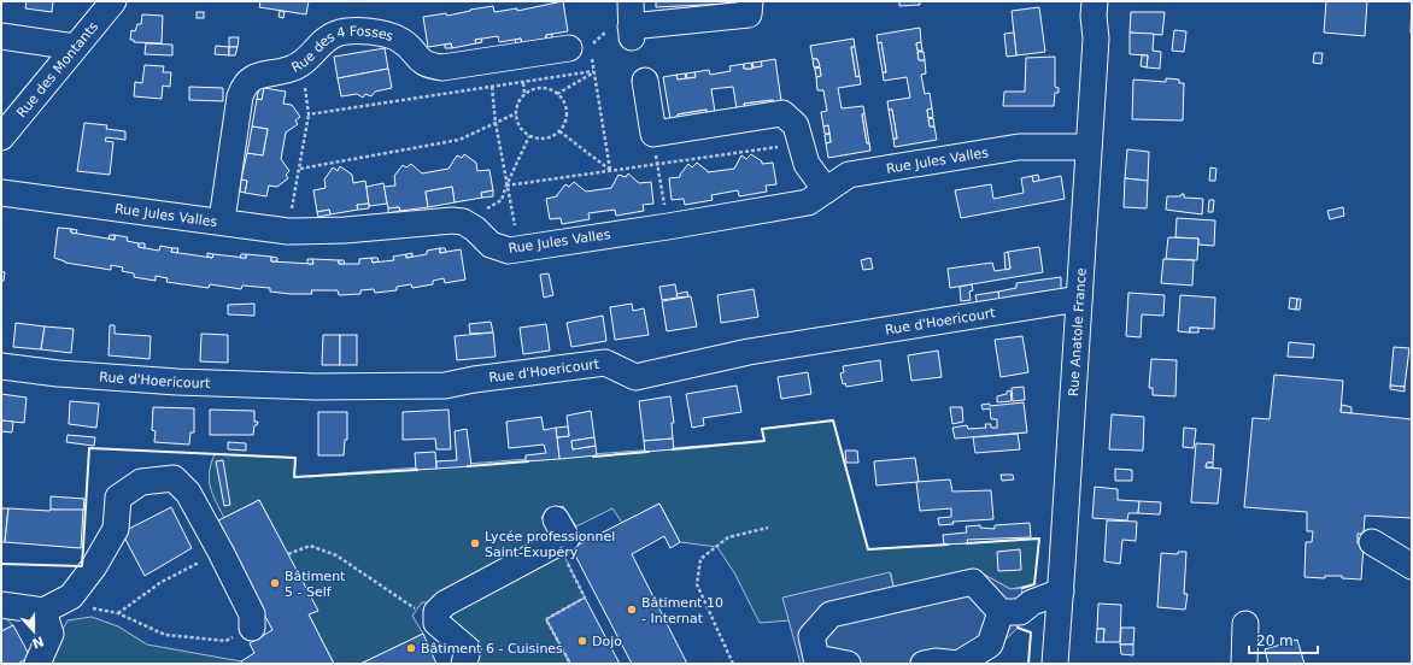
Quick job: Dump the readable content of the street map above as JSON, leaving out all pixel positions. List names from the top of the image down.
{
  "streets": {
    "street": [
      "Rue des 4 Fosses",
      "Rue des Montants",
      "Rue Jules Valles",
      "Rue d'Hoericourt",
      "Rue Anatole France"
    ]
  },
  "crossings": [
    ["Rue des 4 Fosses", "Rue Jules Valles"],
    ["Rue Jules Valles", "Rue Anatole France"],
    ["Rue d'Hoericourt", "Rue Anatole France"]
  ],
  "places": [
    "Lycée professionnel Saint-Exupéry",
    "Bâtiment 5 - Self",
    "Bâtiment 10 - Internat",
    "Dojo",
    "Bâtiment 6 - Cuisines"
  ],
  "scale_bar": "20 m",
  "north": "bottom"
}
